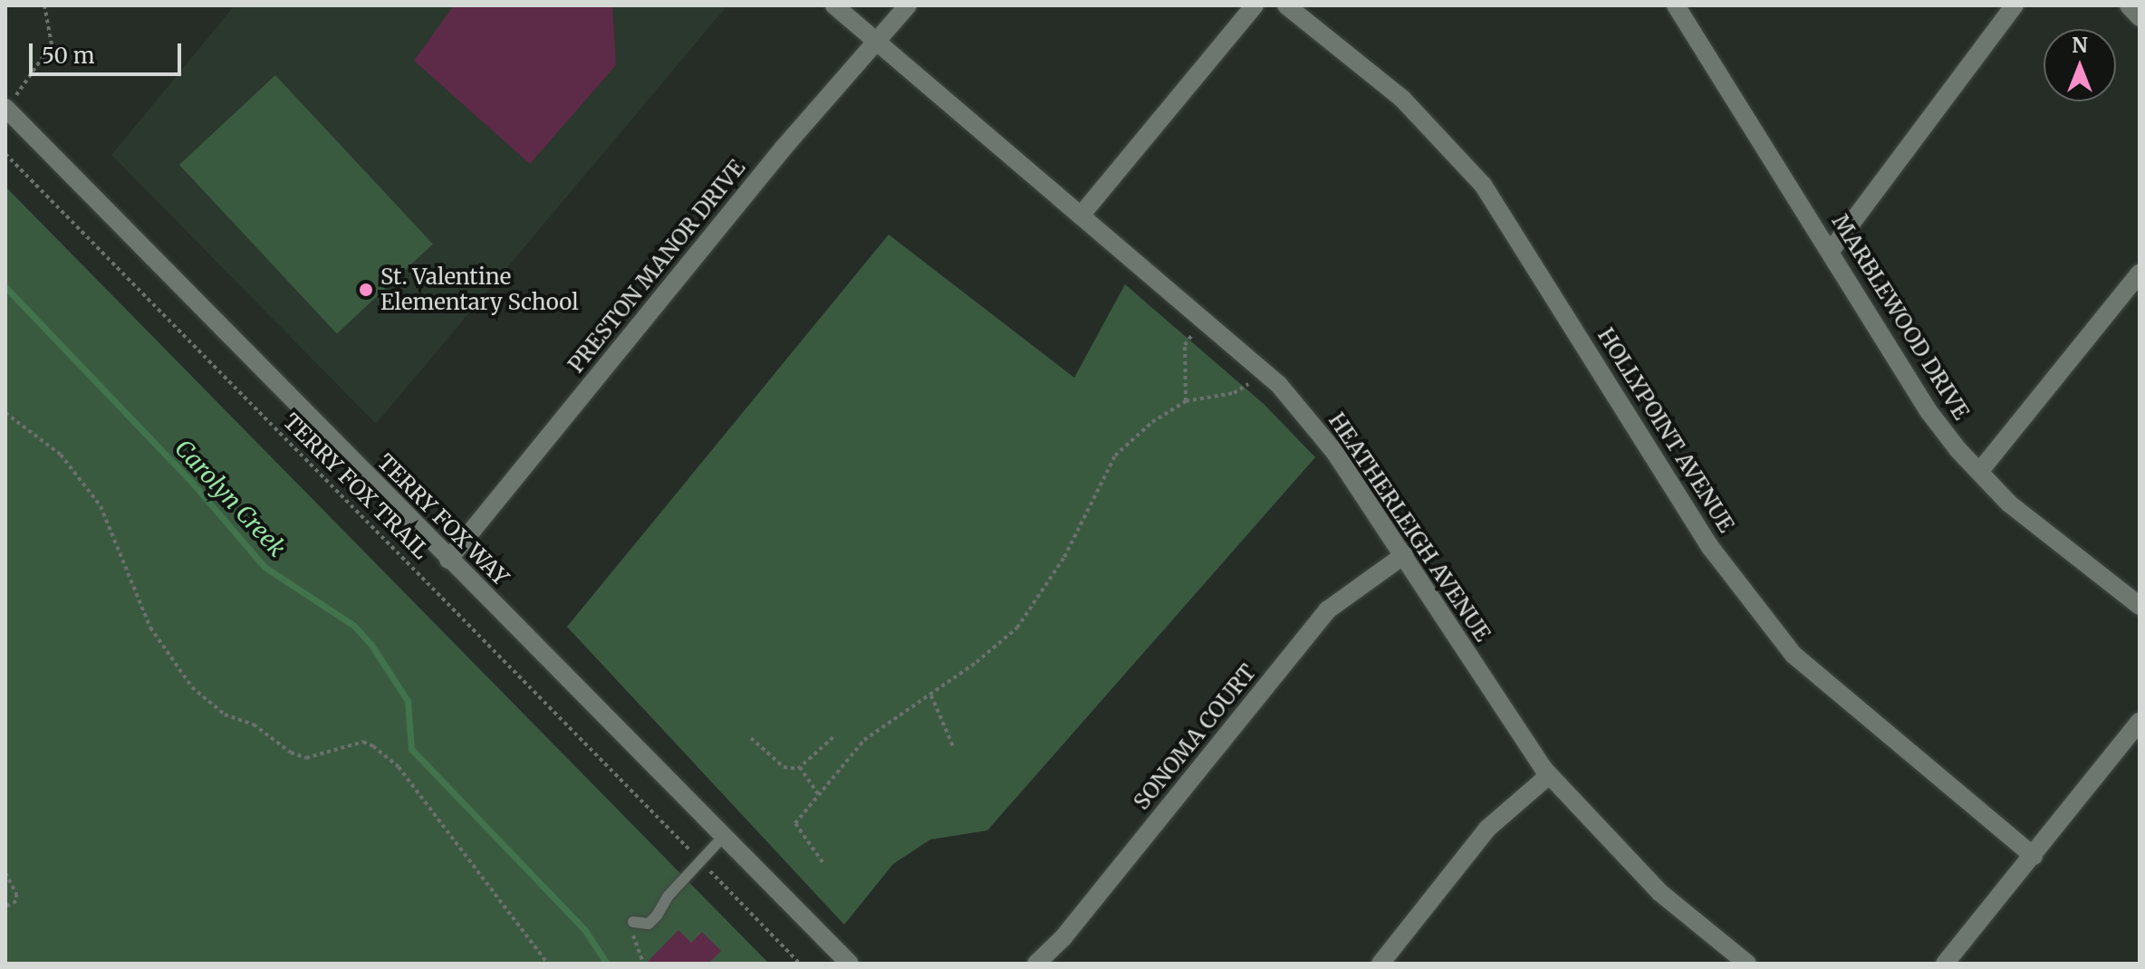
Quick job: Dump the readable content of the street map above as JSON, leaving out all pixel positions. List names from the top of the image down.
{
  "streets": {
    "street": [
      "PRESTON MANOR DRIVE",
      "MARBLEWOOD DRIVE",
      "HOLLYPOINT AVENUE",
      "TERRY FOX WAY",
      "HEATHERLEIGH AVENUE",
      "SONOMA COURT"
    ],
    "path": ["TERRY FOX TRAIL"]
  },
  "crossings": [
    ["PRESTON MANOR DRIVE", "TERRY FOX WAY"],
    ["PRESTON MANOR DRIVE", "HEATHERLEIGH AVENUE"],
    ["HEATHERLEIGH AVENUE", "SONOMA COURT"]
  ],
  "water": ["Carolyn Creek"],
  "places": ["St. Valentine Elementary School"],
  "scale_bar": "50 m",
  "north": "top"
}
